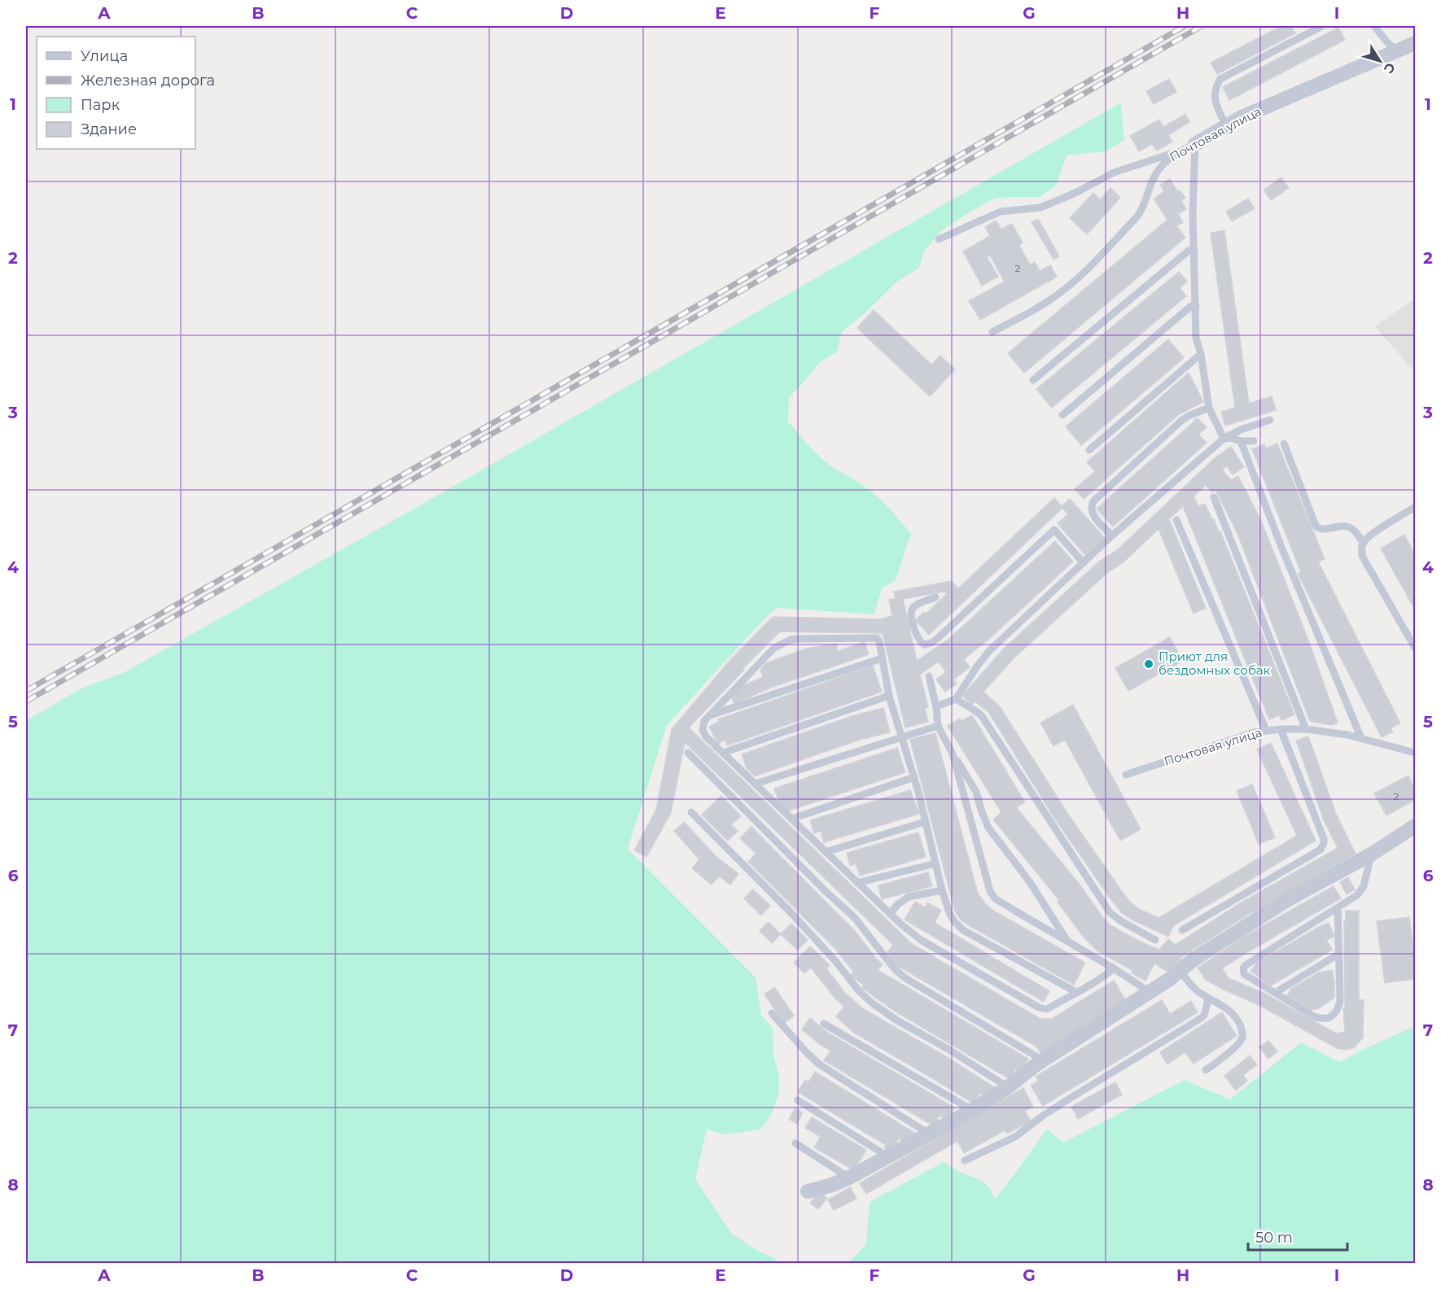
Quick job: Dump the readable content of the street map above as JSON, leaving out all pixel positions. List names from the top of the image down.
{
  "streets": {
    "street": ["Почтовая улица"]
  },
  "places": ["Приют для бездомных собак"],
  "house_numbers": ["2", "2"],
  "legend": [
    "Улица",
    "Железная дорога",
    "Парк",
    "Здание"
  ],
  "scale_bar": "50 m",
  "north": "bottom right",
  "grid": {
    "columns": [
      "A",
      "B",
      "C",
      "D",
      "E",
      "F",
      "G",
      "H",
      "I"
    ],
    "rows": [
      "1",
      "2",
      "3",
      "4",
      "5",
      "6",
      "7",
      "8"
    ]
  }
}
